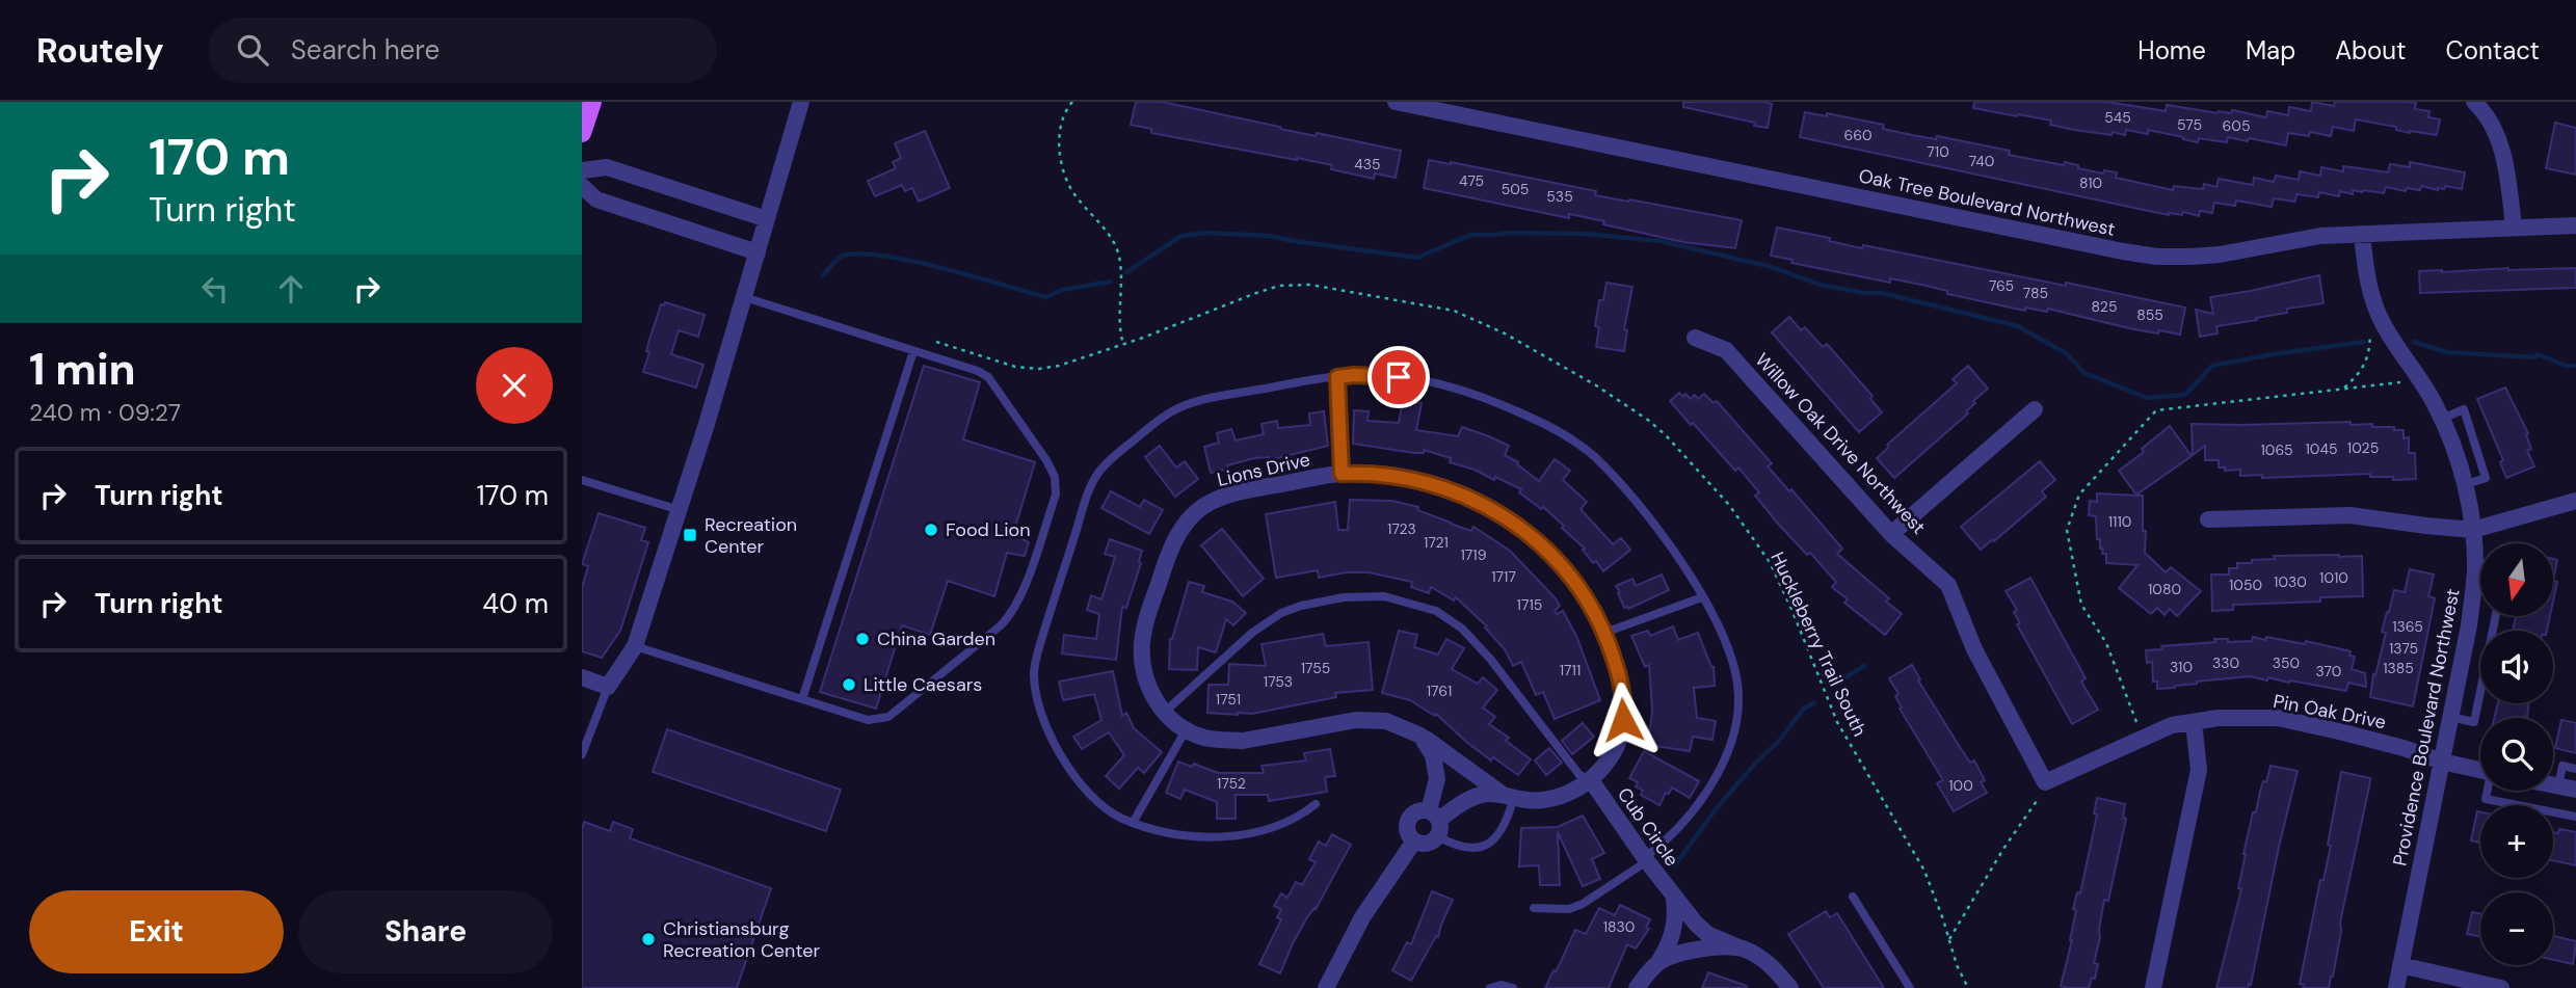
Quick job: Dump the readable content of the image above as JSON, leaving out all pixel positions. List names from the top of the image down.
{
  "streets": {
    "street": [
      "Oak Tree Boulevard Northwest",
      "Willow Oak Drive Northwest",
      "Lions Drive",
      "Pin Oak Drive",
      "Providence Boulevard Northwest",
      "Cub Circle"
    ],
    "path": ["Huckleberry Trail South"]
  },
  "crossings": [
    ["Oak Tree Boulevard Northwest", "Providence Boulevard Northwest"],
    ["Willow Oak Drive Northwest", "Pin Oak Drive"],
    ["Lions Drive", "Cub Circle"],
    ["Pin Oak Drive", "Providence Boulevard Northwest"]
  ],
  "places": {
    "other": [
      "Food Lion",
      "China Garden",
      "Little Caesars",
      "Christiansburg Recreation Center"
    ],
    "transit": ["Recreation Center"]
  },
  "house_numbers": [
    "545",
    "575",
    "605",
    "660",
    "710",
    "740",
    "435",
    "475",
    "810",
    "505",
    "535",
    "765",
    "785",
    "825",
    "855",
    "1025",
    "1045",
    "1065",
    "1110",
    "1723",
    "1721",
    "1719",
    "1717",
    "1010",
    "1030",
    "1050",
    "1080",
    "1715",
    "1365",
    "1375",
    "330",
    "350",
    "310",
    "1755",
    "1385",
    "1711",
    "370",
    "1753",
    "1761",
    "1751",
    "1752",
    "100",
    "1830"
  ],
  "north": "bottom",
  "page": {
    "header": "Routely",
    "search": "Search here",
    "nav": [
      "Home",
      "Map",
      "About",
      "Contact"
    ],
    "turn": ["170 m", "Turn right"],
    "heading": ["1 min", "240 m · 09:27"],
    "list": [
      {
        "name": "Turn right",
        "value": "170 m"
      },
      {
        "name": "Turn right",
        "value": "40 m"
      }
    ],
    "map_buttons": ["+", "−"],
    "buttons": ["Exit", "Share"]
  }
}
